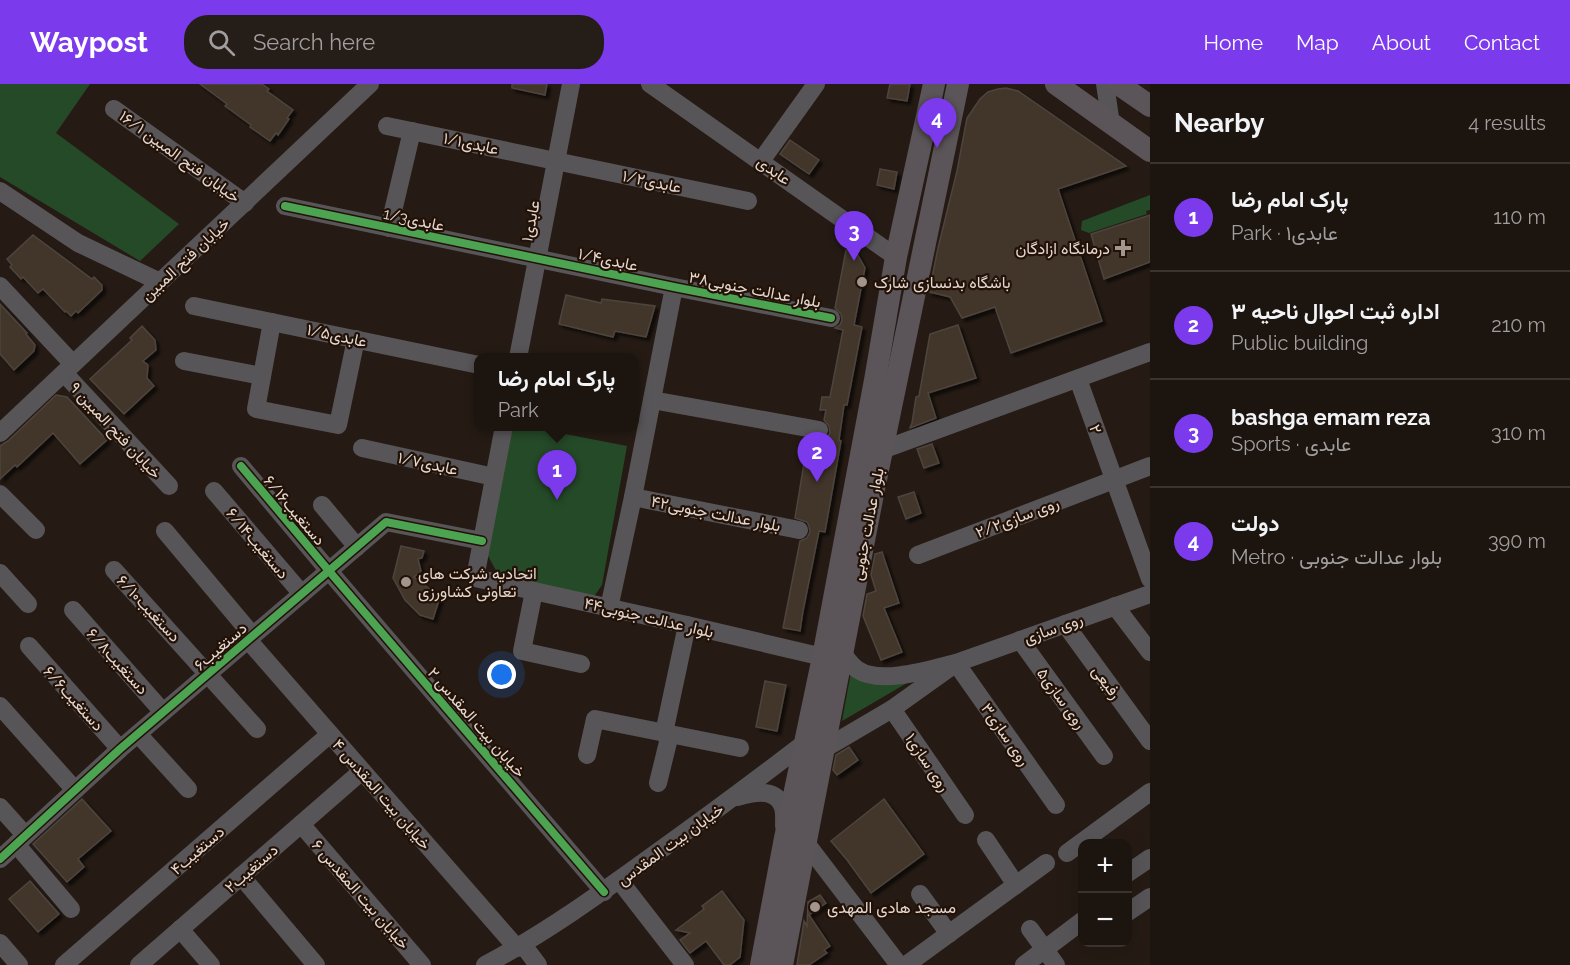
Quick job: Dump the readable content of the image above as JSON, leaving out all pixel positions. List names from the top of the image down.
{
  "streets": {
    "main road": ["بلوار عدالت جنوبی"],
    "street": [
      "عابدی۱/۱",
      "خیابان فتح المبین ۱۶/۱",
      "عابدی",
      "عابدی۱/۲",
      "عابدی1/3",
      "۱عابدی",
      "خیابان فتح المبین",
      "عابدی۱/۴",
      "بلوار عدالت جنوبی۳۸",
      "عابدی۱/۵",
      "۲",
      "خیابان فتح المبین ۹",
      "عابدی۱/۷",
      "دستغیب۶/۱۶",
      "بلوار عدالت جنوبی۴۲",
      "روی سازی۲/۲",
      "دستغیب۶/۱۴",
      "دستغیب۶/۱۰",
      "بلوار عدالت جنوبی۴۴",
      "روی سازی",
      "دستغیب۶",
      "دستغیب۶/۸",
      "رفیعی",
      "دستغیب۶/۶",
      "روی سازی۵",
      "خیابان بیت المقدس ۲",
      "روی سازی۳",
      "روی سازی۱",
      "خیابان بیت المقدس ۴",
      "خیابان بیت المقدس",
      "دستغیب۴",
      "۲دستغیب",
      "خیابان بیت المقدس ۶"
    ]
  },
  "crossings": [
    ["عابدی۱/۱", "عابدی۱/۲"],
    ["عابدی۱/۱", "۱عابدی"],
    ["خیابان فتح المبین ۱۶/۱", "خیابان فتح المبین"],
    ["عابدی", "بلوار عدالت جنوبی"],
    ["عابدی۱/۲", "۱عابدی"],
    ["عابدی1/3", "۱عابدی"],
    ["عابدی1/3", "عابدی۱/۴"],
    ["۱عابدی", "عابدی۱/۴"],
    ["خیابان فتح المبین", "خیابان فتح المبین ۹"],
    ["عابدی۱/۴", "بلوار عدالت جنوبی۳۸"],
    ["۲", "روی سازی۲/۲"],
    ["دستغیب۶/۱۶", "دستغیب۶"],
    ["دستغیب۶/۱۶", "خیابان بیت المقدس ۲"],
    ["بلوار عدالت جنوبی", "بلوار عدالت جنوبی۴۴"],
    ["بلوار عدالت جنوبی", "خیابان بیت المقدس"],
    ["دستغیب۶/۱۴", "دستغیب۶"],
    ["دستغیب۶/۱۰", "دستغیب۶"],
    ["بلوار عدالت جنوبی۴۴", "دستغیب۶"],
    ["روی سازی", "رفیعی"],
    ["روی سازی", "روی سازی۵"],
    ["روی سازی", "روی سازی۳"],
    ["روی سازی", "خیابان بیت المقدس"],
    ["دستغیب۶", "دستغیب۶/۸"],
    ["دستغیب۶", "دستغیب۶/۶"],
    ["دستغیب۶", "خیابان بیت المقدس ۲"],
    ["دستغیب۶", "خیابان بیت المقدس ۴"],
    ["خیابان بیت المقدس ۲", "خیابان بیت المقدس"],
    ["روی سازی۳", "خیابان بیت المقدس"],
    ["روی سازی۱", "خیابان بیت المقدس"],
    ["خیابان بیت المقدس ۴", "خیابان بیت المقدس"],
    ["خیابان بیت المقدس ۴", "دستغیب۴"],
    ["خیابان بیت المقدس ۴", "۲دستغیب"],
    ["۲دستغیب", "خیابان بیت المقدس ۶"]
  ],
  "places": {
    "health": ["درمانگاه ازادگان"],
    "other": ["باشگاه بدنسازی شارک", "اتحادیه شرکت های تعاونی کشاورزی", "مسجد هادی المهدی"]
  },
  "page": {
    "header": "Waypost",
    "search": "Search here",
    "nav": [
      "Home",
      "Map",
      "About",
      "Contact"
    ],
    "heading": ["Nearby", "4 results"],
    "pins": [
      "4",
      "3",
      "2",
      "1"
    ],
    "list": [
      {
        "mark": "1",
        "name": "پارک امام رضا",
        "note": "Park · ۱عابدی",
        "value": "110 m"
      },
      {
        "mark": "2",
        "name": "اداره ثبت احوال ناحیه ۳",
        "note": "Public building",
        "value": "210 m"
      },
      {
        "mark": "3",
        "name": "bashga emam reza",
        "note": "Sports · عابدی",
        "value": "310 m"
      },
      {
        "mark": "4",
        "name": "دولت",
        "note": "Metro · بلوار عدالت جنوبی",
        "value": "390 m"
      }
    ],
    "popup": ["پارک امام رضا", "Park"],
    "map_buttons": ["+", "−"]
  }
}
